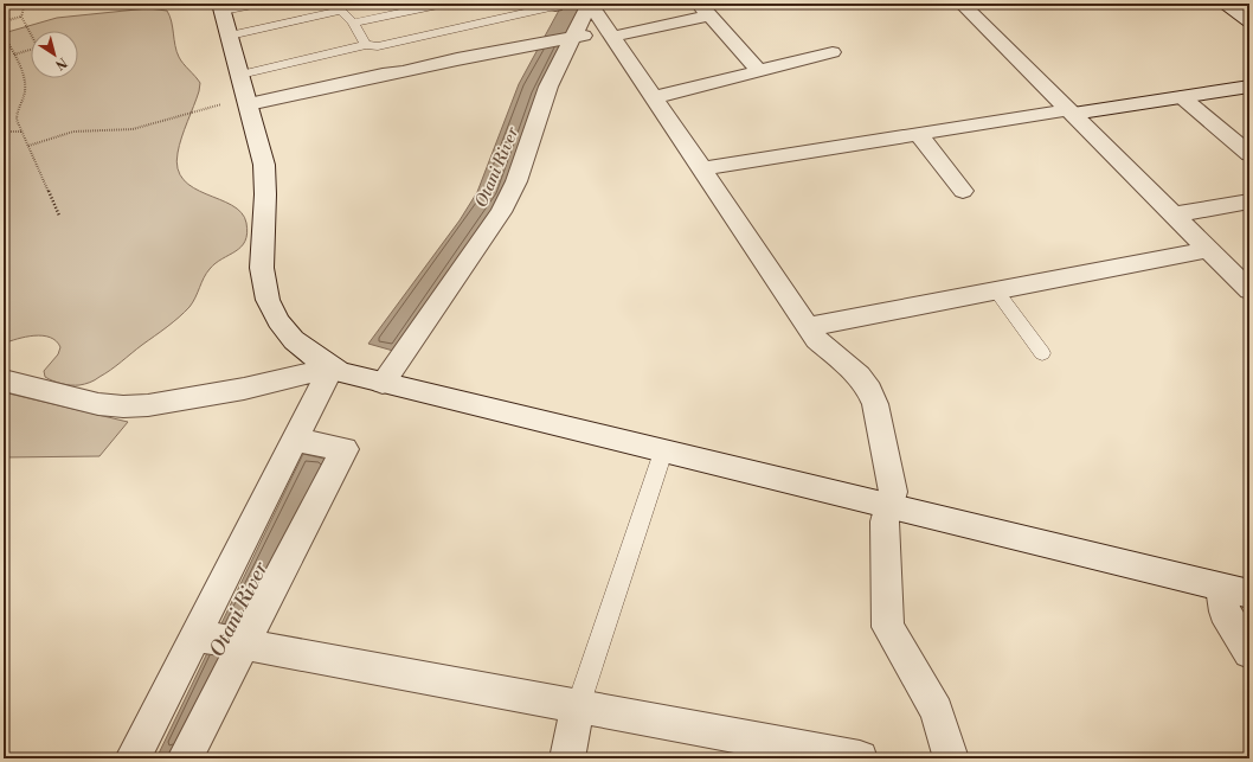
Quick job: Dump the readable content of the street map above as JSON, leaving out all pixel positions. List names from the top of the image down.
{
  "water": ["Otani River"],
  "north": "bottom right"
}
